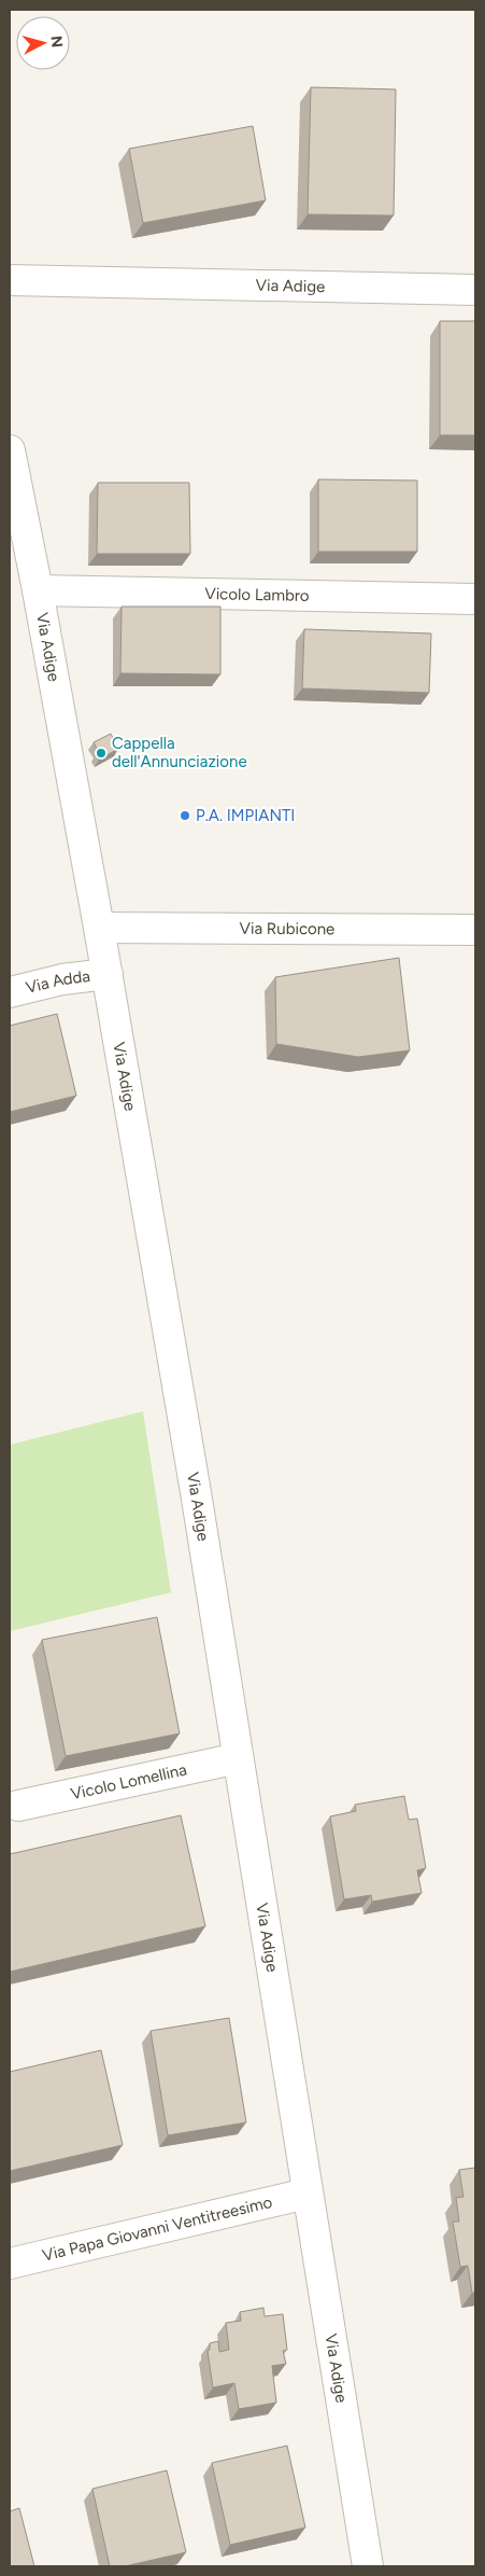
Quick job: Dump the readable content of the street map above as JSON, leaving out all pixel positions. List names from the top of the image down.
{
  "streets": {
    "street": [
      "Via Adige",
      "Vicolo Lambro",
      "Via Rubicone",
      "Via Adda",
      "Vicolo Lomellina",
      "Via Papa Giovanni Ventitreesimo"
    ]
  },
  "crossings": [
    ["Via Adige", "Vicolo Lambro"],
    ["Via Adige", "Via Rubicone"],
    ["Via Adige", "Via Adda"],
    ["Via Adige", "Vicolo Lomellina"],
    ["Via Adige", "Via Papa Giovanni Ventitreesimo"]
  ],
  "places": ["Cappella dell'Annunciazione", "P.A. IMPIANTI"],
  "north": "right"
}
